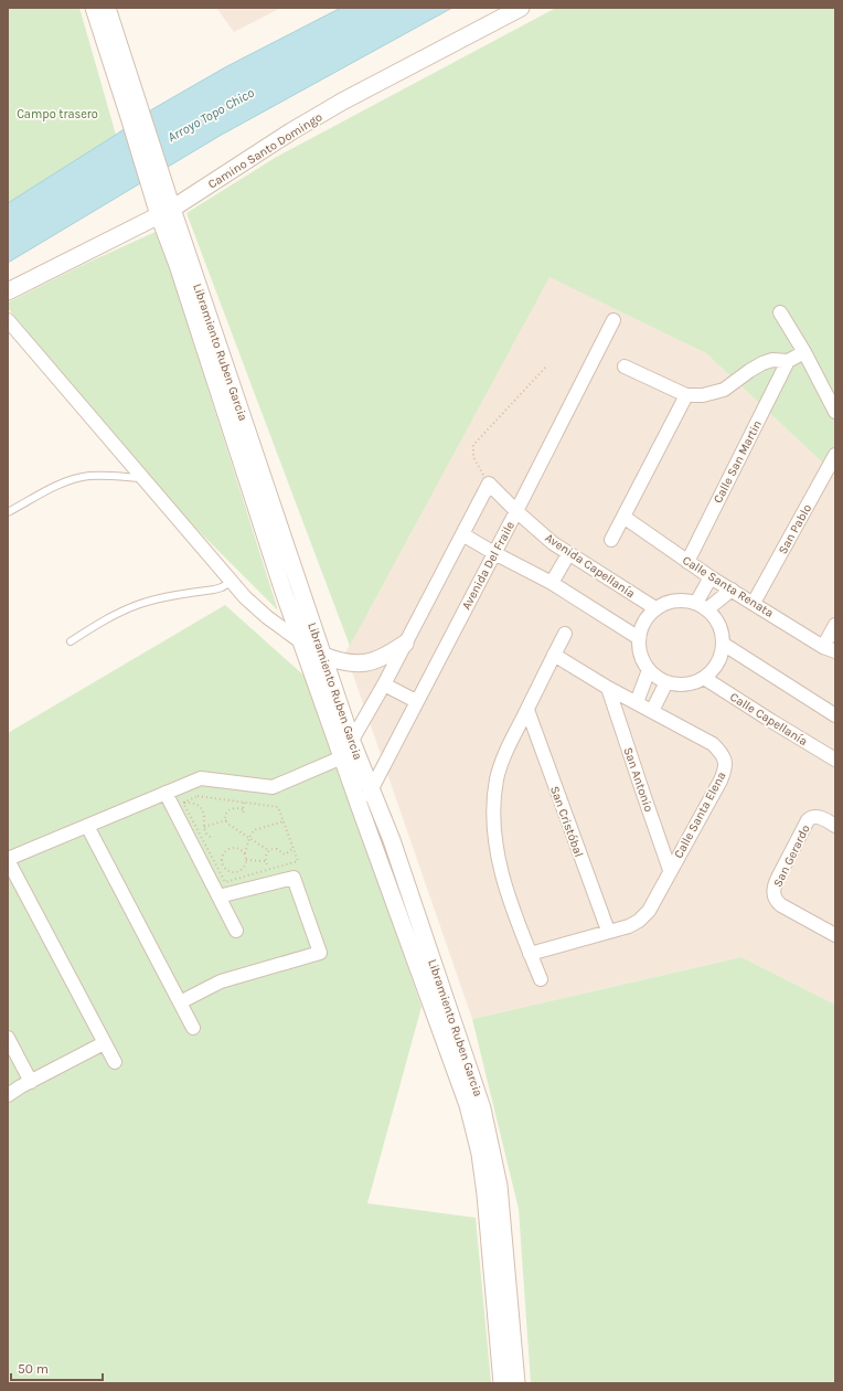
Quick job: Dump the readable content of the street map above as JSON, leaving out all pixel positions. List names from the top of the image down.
{
  "streets": {
    "street": [
      "Camino Santo Domingo",
      "Libramiento Ruben Garcia",
      "Calle San Martin",
      "San Pablo",
      "Avenida Del Fraile",
      "Avenida Capellanía",
      "Calle Santa Renata",
      "Calle Capellanía",
      "San Antonio",
      "Calle Santa Elena",
      "San Cristóbal",
      "San Gerardo"
    ]
  },
  "crossings": [
    ["Camino Santo Domingo", "Libramiento Ruben Garcia"],
    ["Libramiento Ruben Garcia", "Avenida Del Fraile"],
    ["Calle San Martin", "Calle Santa Renata"],
    ["San Pablo", "Calle Santa Renata"],
    ["Avenida Del Fraile", "Avenida Capellanía"],
    ["Avenida Capellanía", "Calle Capellanía"],
    ["San Antonio", "Calle Santa Elena"],
    ["Calle Santa Elena", "San Cristóbal"]
  ],
  "water": ["Arroyo Topo Chico"],
  "parks": ["Campo trasero"],
  "scale_bar": "50 m"
}
